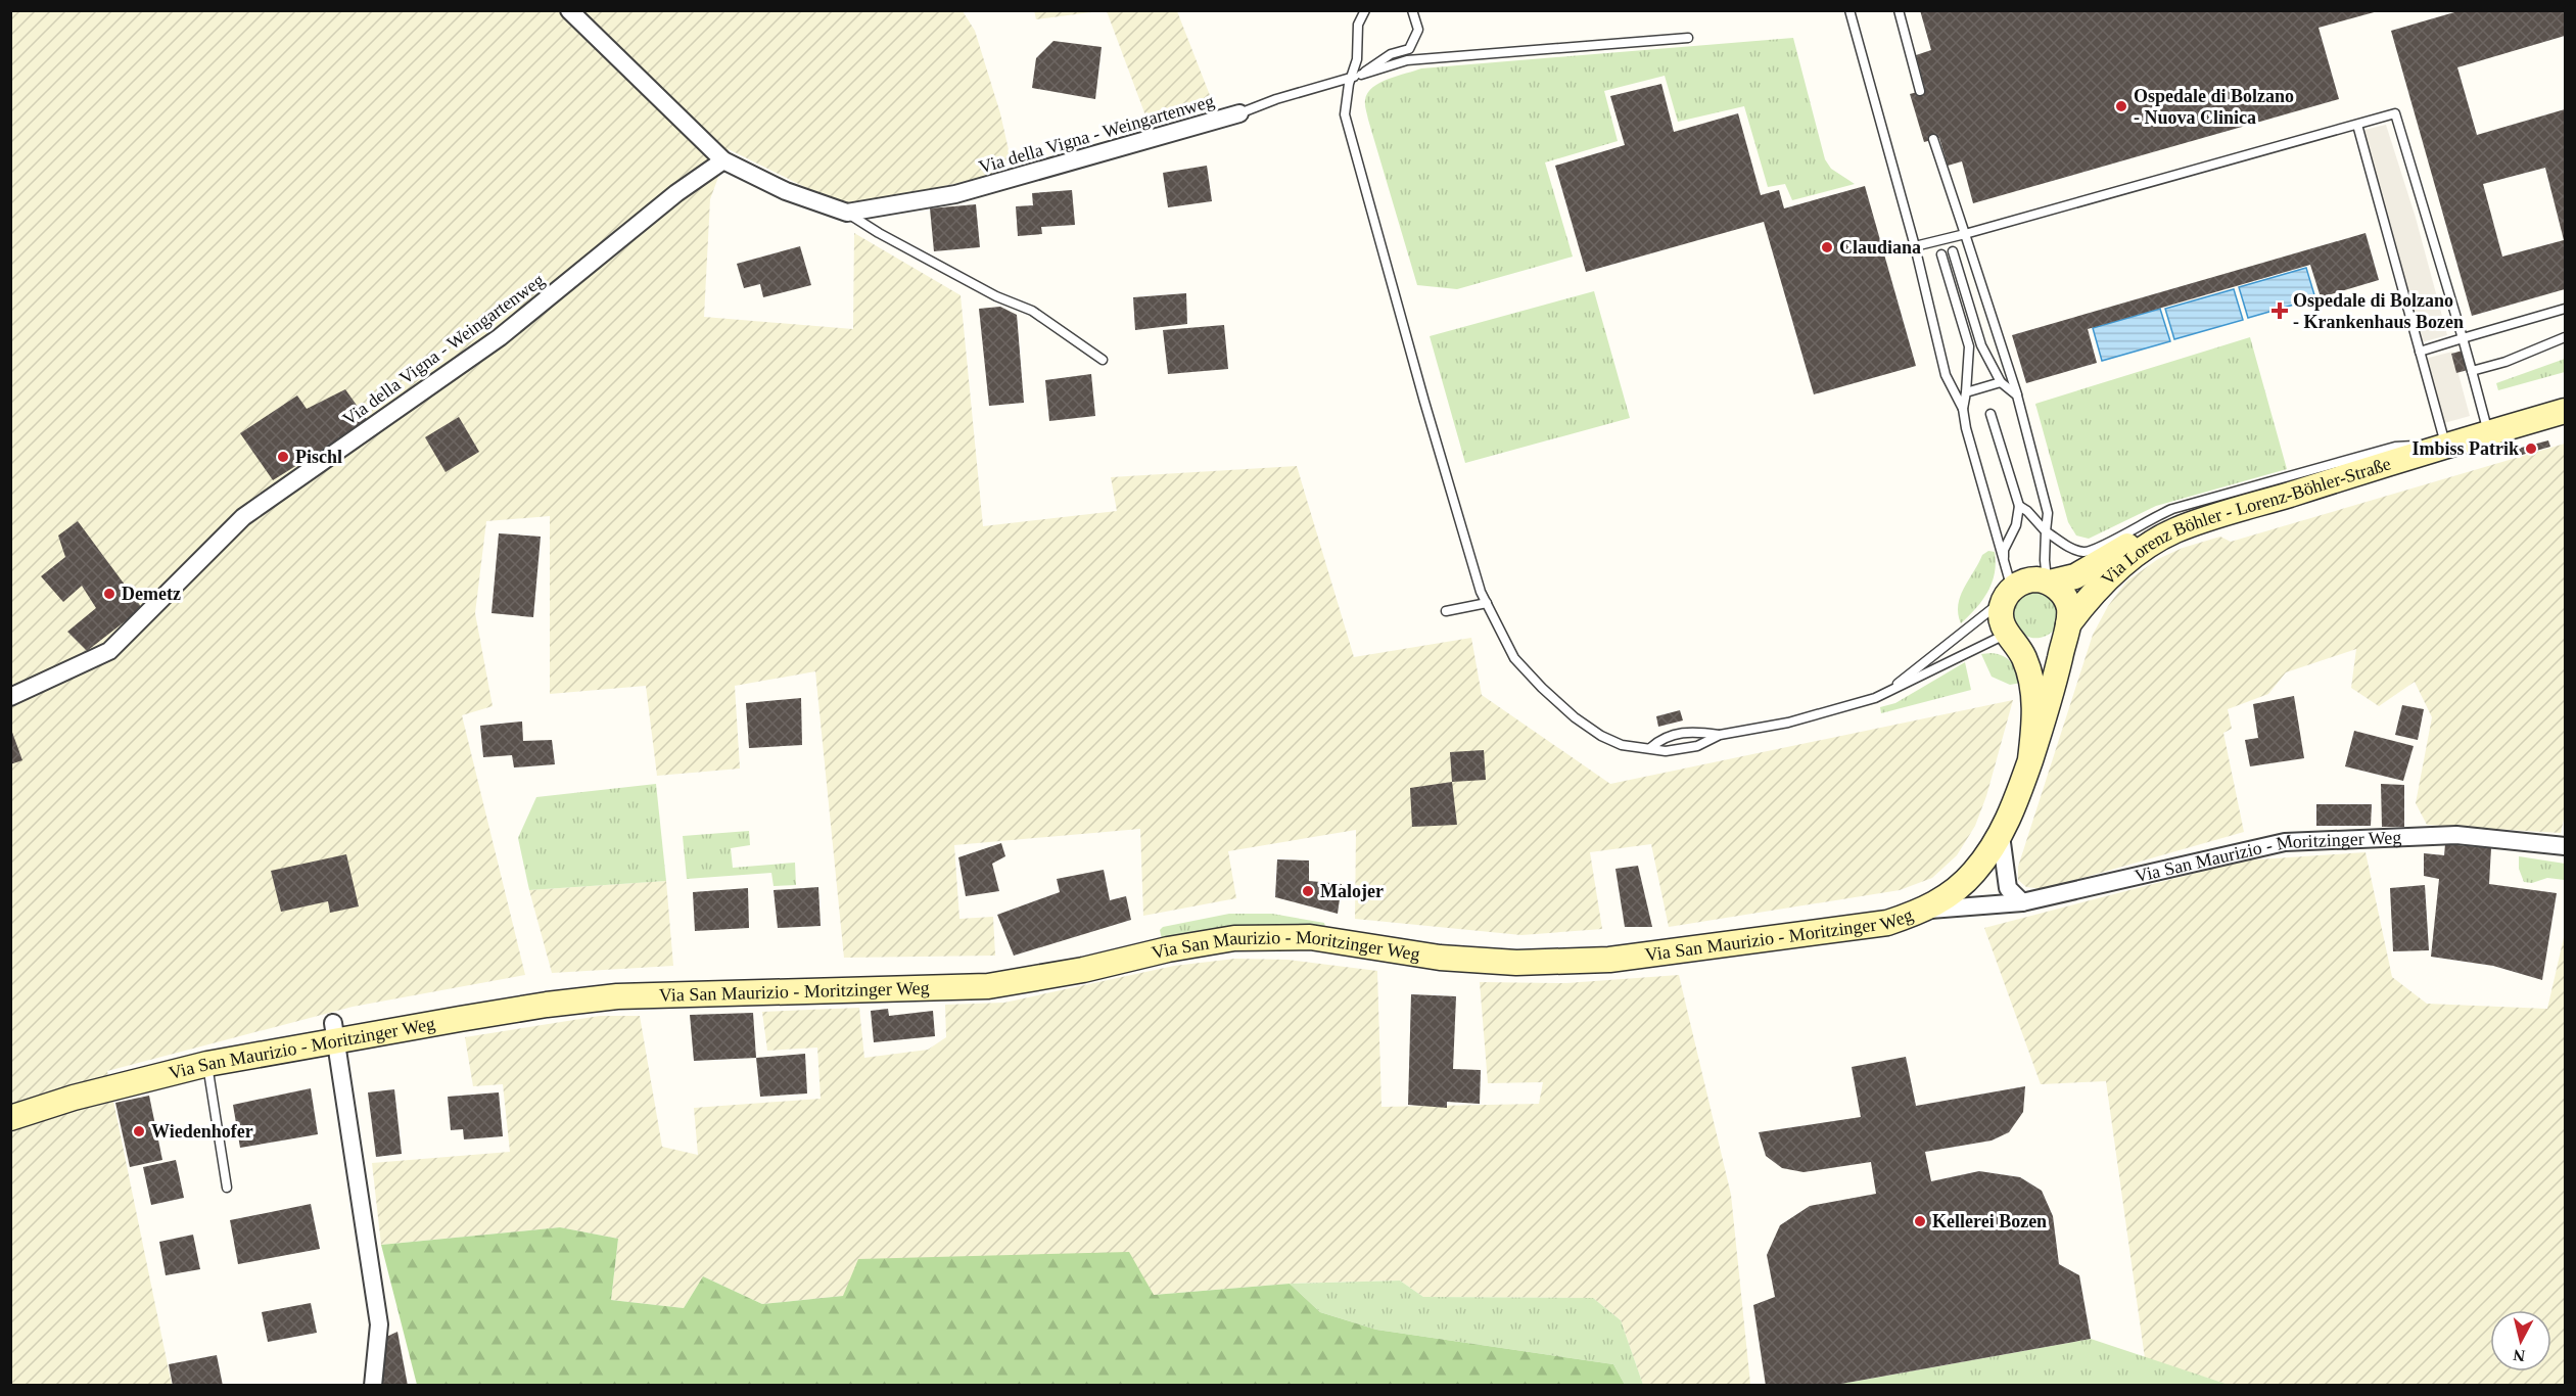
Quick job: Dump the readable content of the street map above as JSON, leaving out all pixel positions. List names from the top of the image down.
{
  "streets": {
    "main road": ["Via Lorenz Böhler - Lorenz-Böhler-Straße", "Via San Maurizio - Moritzinger Weg"],
    "street": ["Via della Vigna - Weingartenweg"]
  },
  "places": {
    "other": [
      "Ospedale di Bolzano - Nuova Clinica",
      "Claudiana",
      "Imbiss Patrik",
      "Pischl",
      "Demetz",
      "Malojer",
      "Wiedenhofer",
      "Kellerei Bozen"
    ],
    "health": ["Ospedale di Bolzano - Krankenhaus Bozen"]
  },
  "north": "bottom"
}
